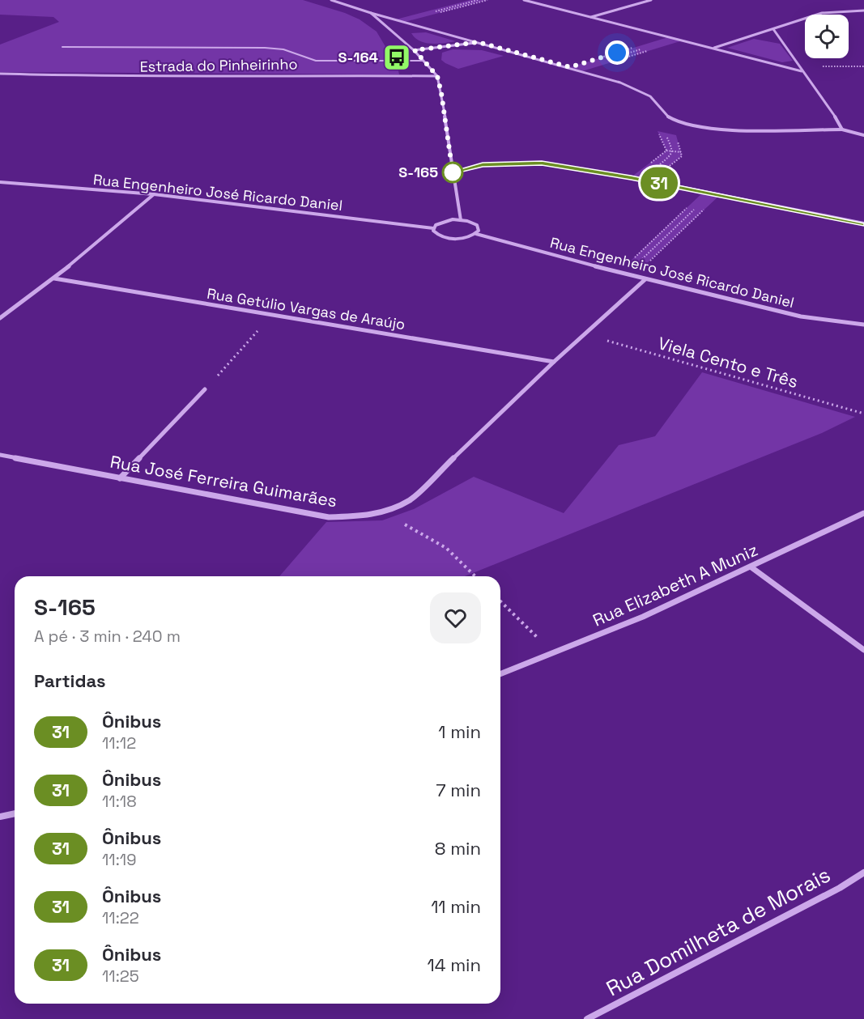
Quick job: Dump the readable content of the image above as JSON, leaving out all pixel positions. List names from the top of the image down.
{
  "streets": {
    "street": [
      "Estrada do Pinheirinho",
      "Rua Engenheiro José Ricardo Daniel",
      "Rua Getúlio Vargas de Araújo",
      "Rua José Ferreira Guimarães",
      "Rua Elizabeth A Muniz",
      "Rua Domilheta de Morais"
    ],
    "path": ["Viela Cento e Três"]
  },
  "crossings": [
    ["Rua Engenheiro José Ricardo Daniel", "Rua José Ferreira Guimarães"],
    ["Rua Getúlio Vargas de Araújo", "Rua José Ferreira Guimarães"],
    ["Viela Cento e Três", "Rua José Ferreira Guimarães"]
  ],
  "places": {
    "bus stop": ["S-164"],
    "other": ["S-165"]
  },
  "lines": ["bus line 31"],
  "page": {
    "on_map": "31",
    "heading": [
      ["S-165", "A pé · 3 min · 240 m"],
      "Partidas"
    ],
    "list": [
      {
        "mark": "31",
        "name": "Ônibus",
        "note": "11:12",
        "value": "1 min"
      },
      {
        "mark": "31",
        "name": "Ônibus",
        "note": "11:18",
        "value": "7 min"
      },
      {
        "mark": "31",
        "name": "Ônibus",
        "note": "11:19",
        "value": "8 min"
      },
      {
        "mark": "31",
        "name": "Ônibus",
        "note": "11:22",
        "value": "11 min"
      },
      {
        "mark": "31",
        "name": "Ônibus",
        "note": "11:25",
        "value": "14 min"
      }
    ]
  }
}
